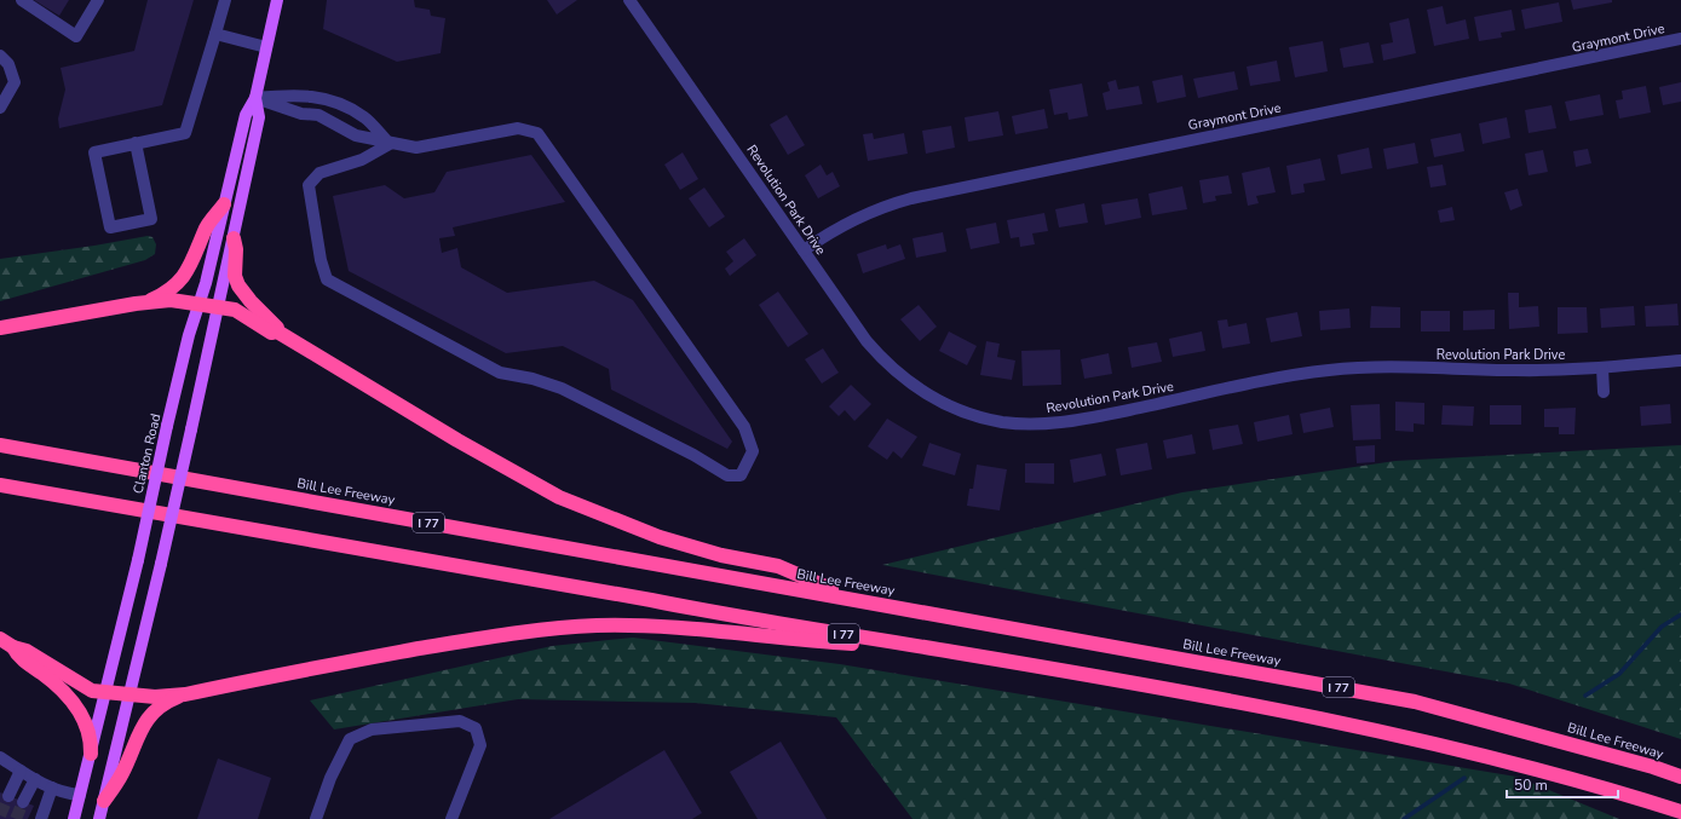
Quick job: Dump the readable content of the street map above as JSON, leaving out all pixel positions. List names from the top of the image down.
{
  "streets": {
    "highway": ["Bill Lee Freeway", "I 77"],
    "main road": ["Clanton Road"],
    "street": ["Graymont Drive", "Revolution Park Drive"]
  },
  "crossings": [
    ["Graymont Drive", "Revolution Park Drive"]
  ],
  "scale_bar": "50 m"
}
